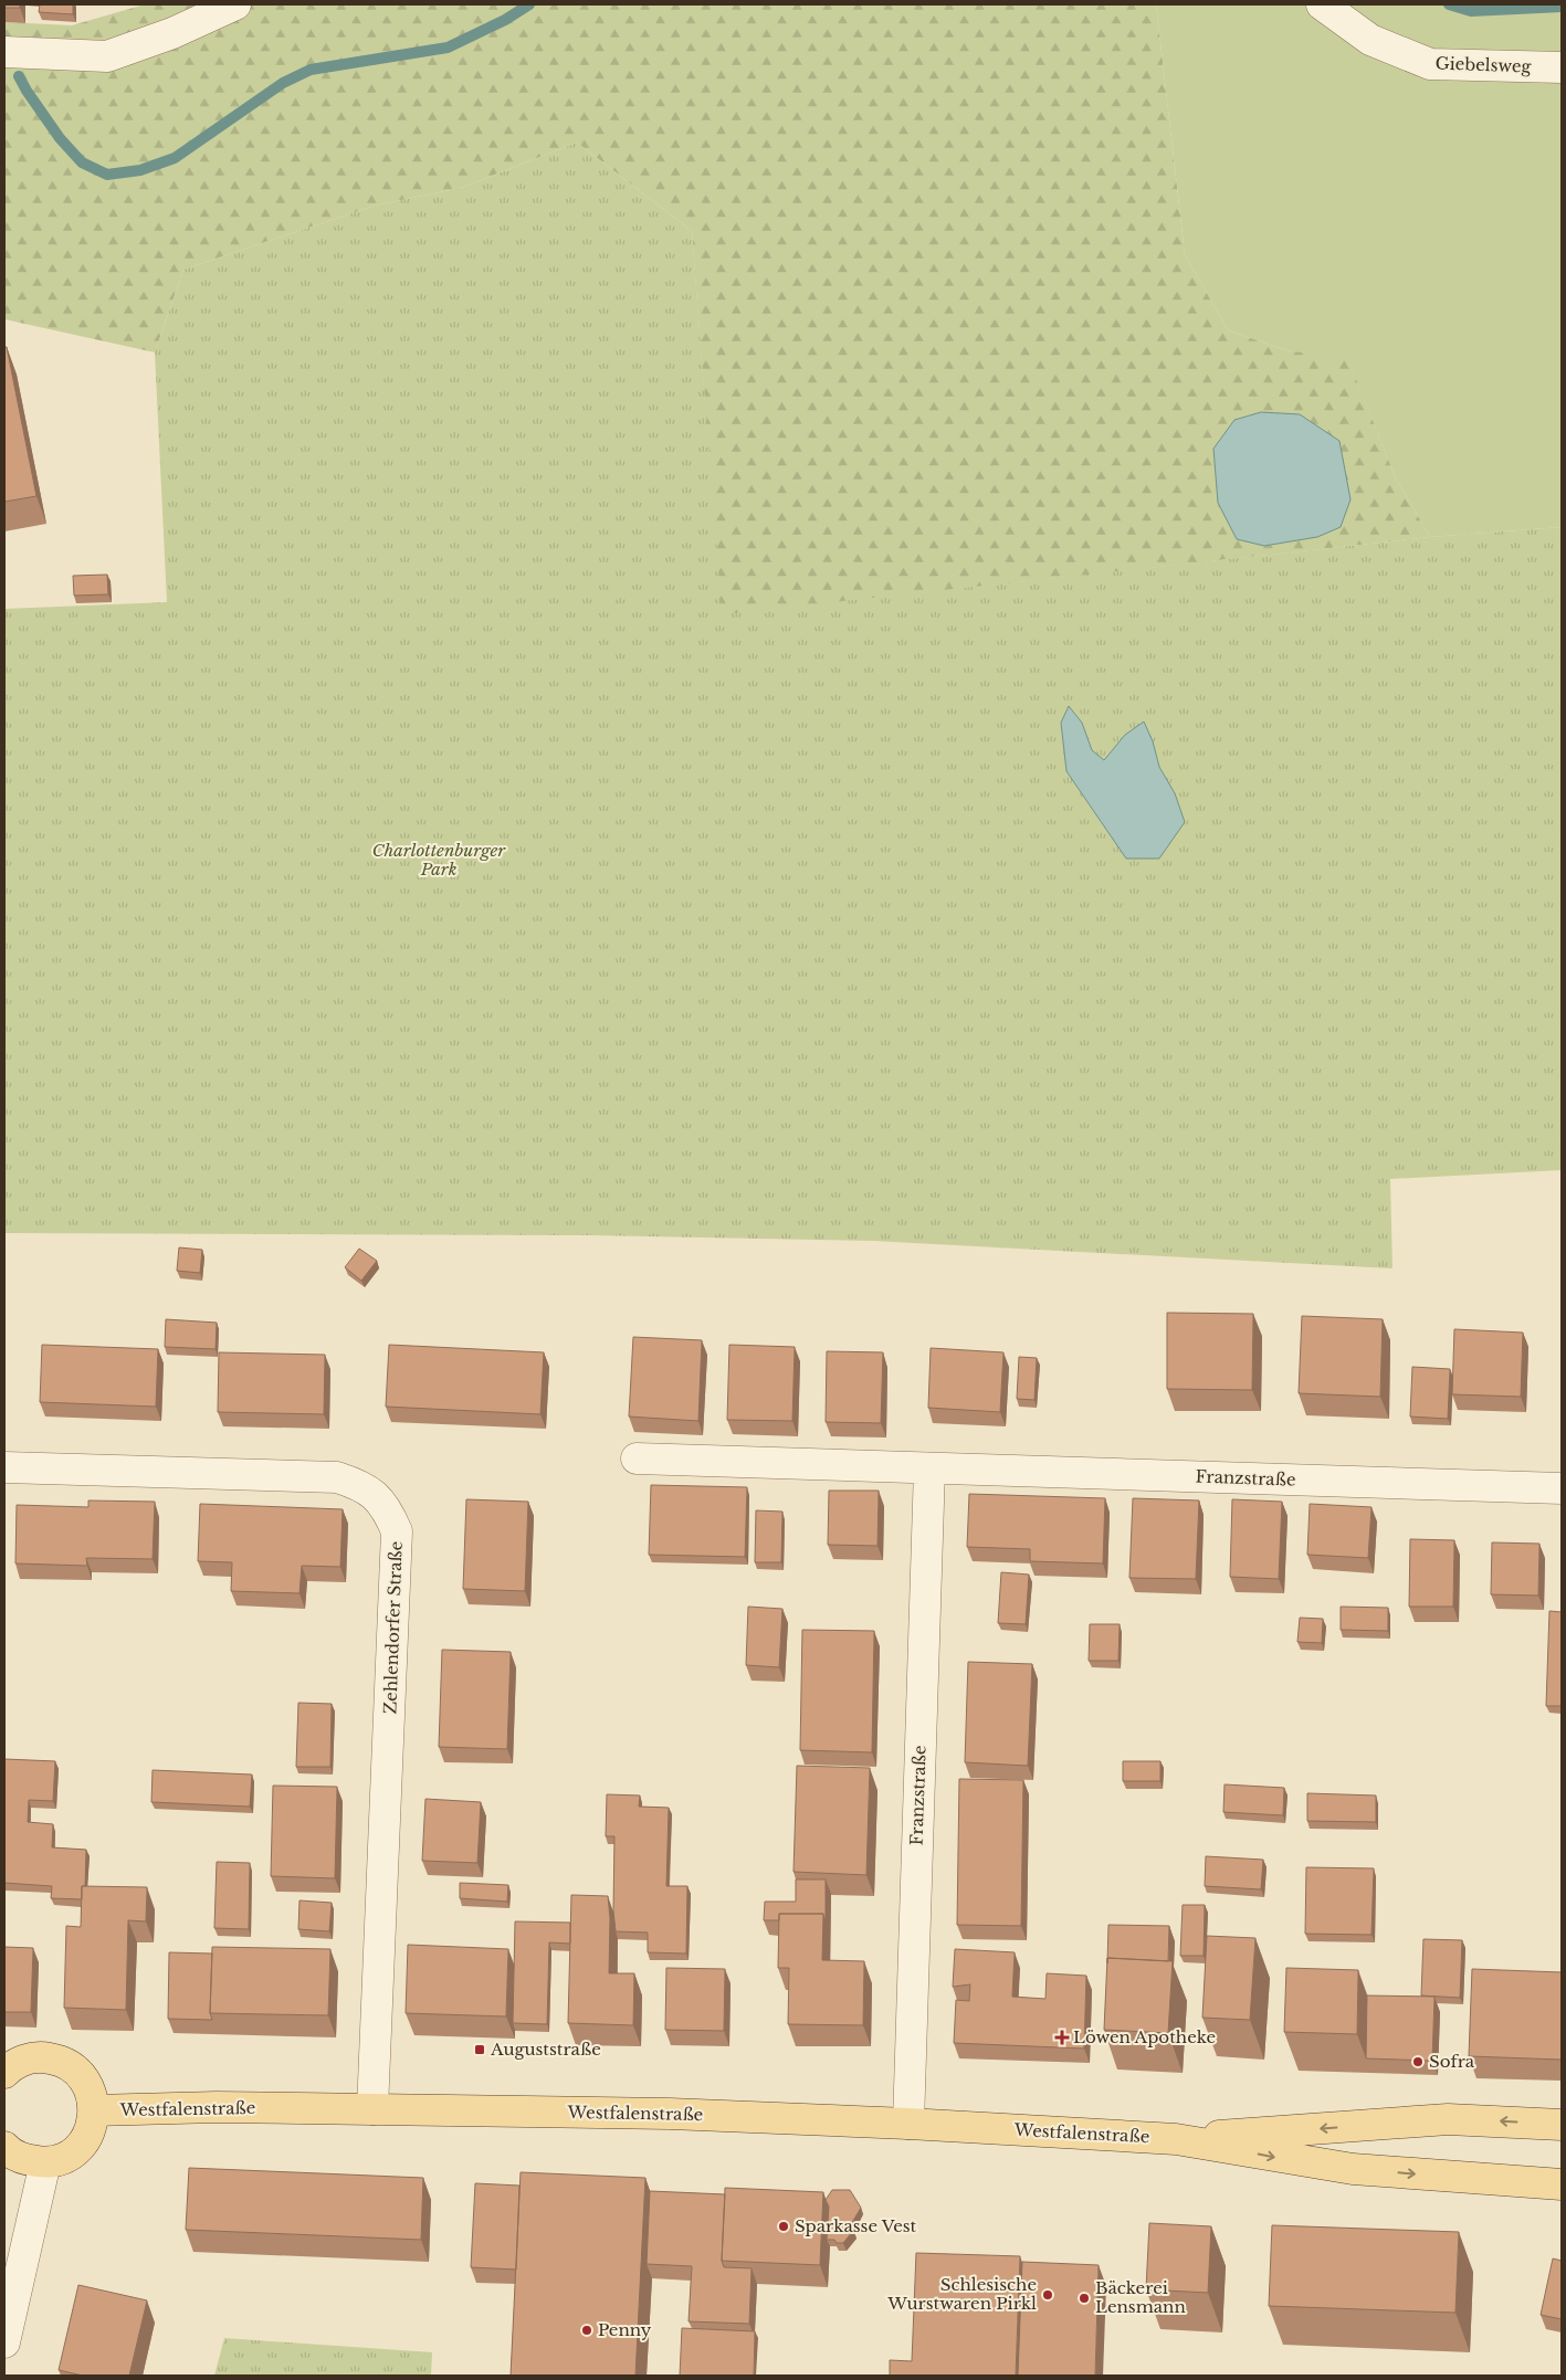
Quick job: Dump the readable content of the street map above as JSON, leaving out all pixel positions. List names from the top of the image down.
{
  "streets": {
    "main road": ["Westfalenstraße"],
    "street": ["Giebelsweg", "Franzstraße", "Zehlendorfer Straße"]
  },
  "crossings": [
    ["Franzstraße", "Westfalenstraße"],
    ["Zehlendorfer Straße", "Westfalenstraße"]
  ],
  "parks": ["Charlottenburger Park"],
  "places": {
    "health": ["Löwen Apotheke"],
    "transit": ["Auguststraße"],
    "other": [
      "Sofra",
      "Sparkasse Vest",
      "Schlesische Wurstwaren Pirkl",
      "Bäckerei Lensmann",
      "Penny"
    ]
  }
}
